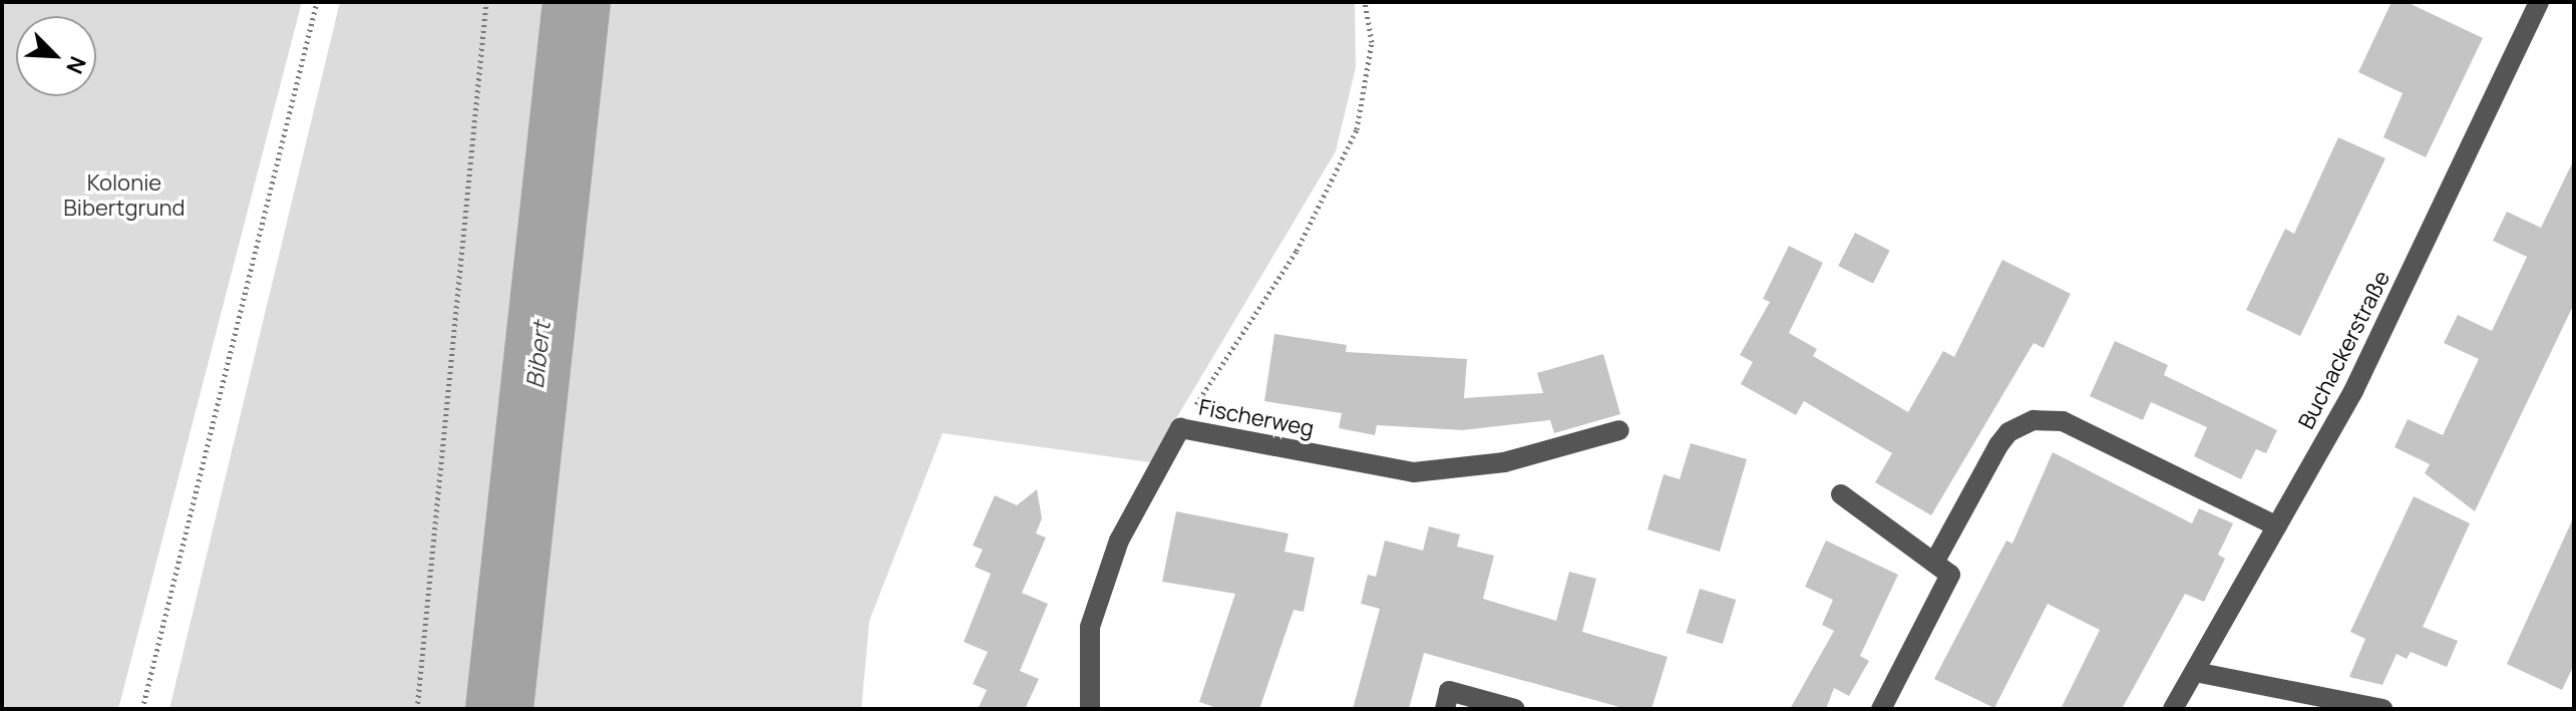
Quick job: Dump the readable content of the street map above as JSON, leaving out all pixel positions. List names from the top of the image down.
{
  "streets": {
    "street": ["Buchackerstraße", "Fischerweg"]
  },
  "water": ["Bibert"],
  "parks": ["Kolonie Bibertgrund"],
  "north": "bottom right"
}
